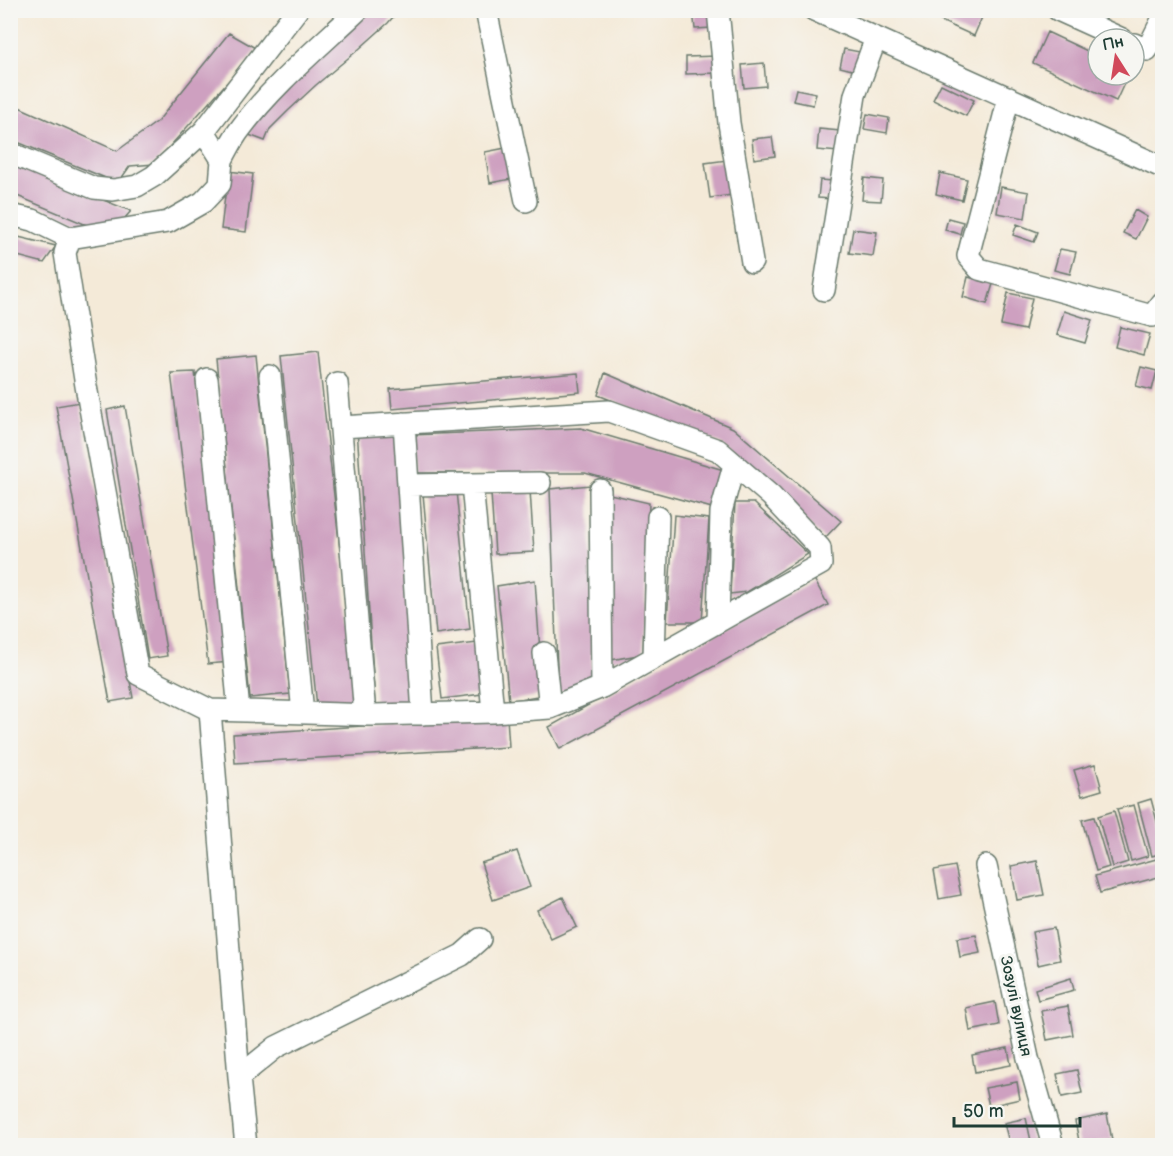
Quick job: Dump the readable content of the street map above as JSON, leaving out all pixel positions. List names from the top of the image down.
{
  "streets": {
    "street": ["Зозулі вулиця"]
  },
  "scale_bar": "50 m",
  "north": "top"
}
